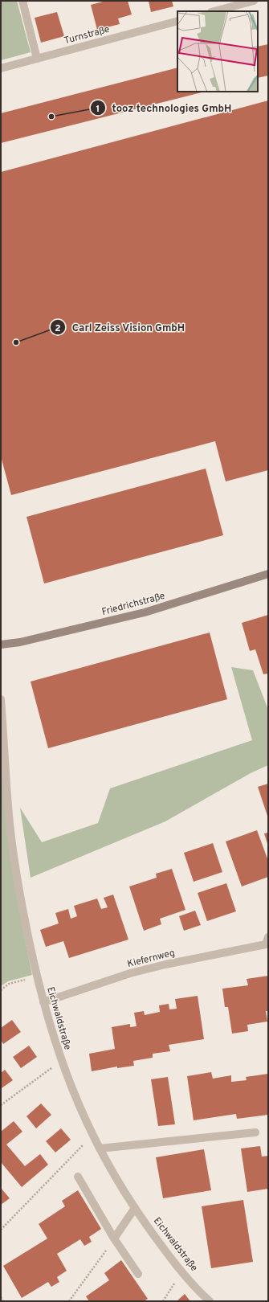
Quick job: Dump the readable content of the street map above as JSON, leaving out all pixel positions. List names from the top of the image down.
{
  "streets": {
    "main road": ["Friedrichstraße"],
    "street": ["Turnstraße", "Kiefernweg", "Eichwaldstraße"]
  },
  "crossings": [
    ["Kiefernweg", "Eichwaldstraße"]
  ],
  "places": ["tooz technologies GmbH", "Carl Zeiss Vision GmbH"]
}
